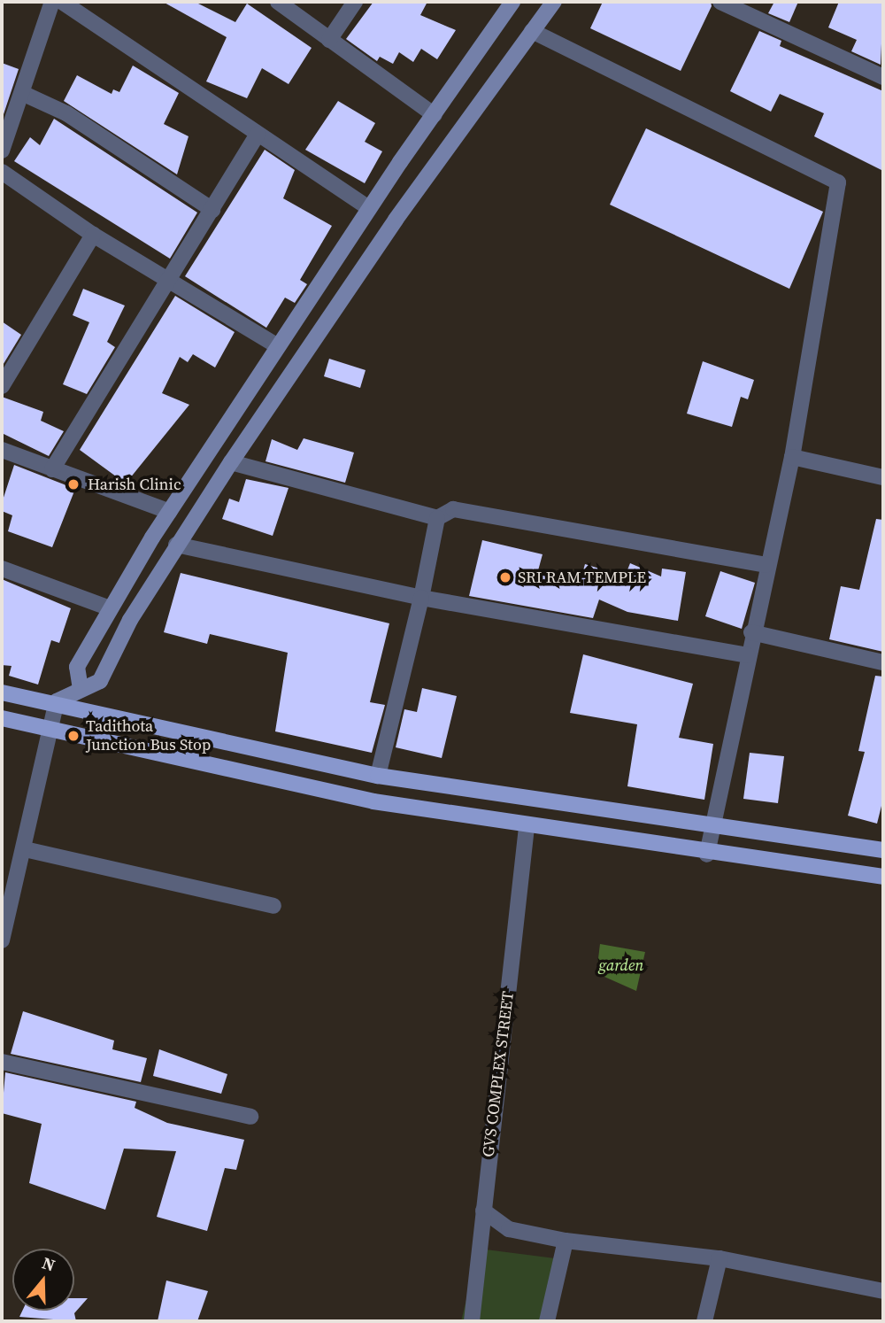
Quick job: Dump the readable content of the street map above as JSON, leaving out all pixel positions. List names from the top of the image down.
{
  "streets": {
    "street": ["GVS COMPLEX STREET"]
  },
  "parks": ["garden"],
  "places": ["Harish Clinic", "SRI RAM TEMPLE", "Tadithota Junction Bus Stop"],
  "north": "top"
}
